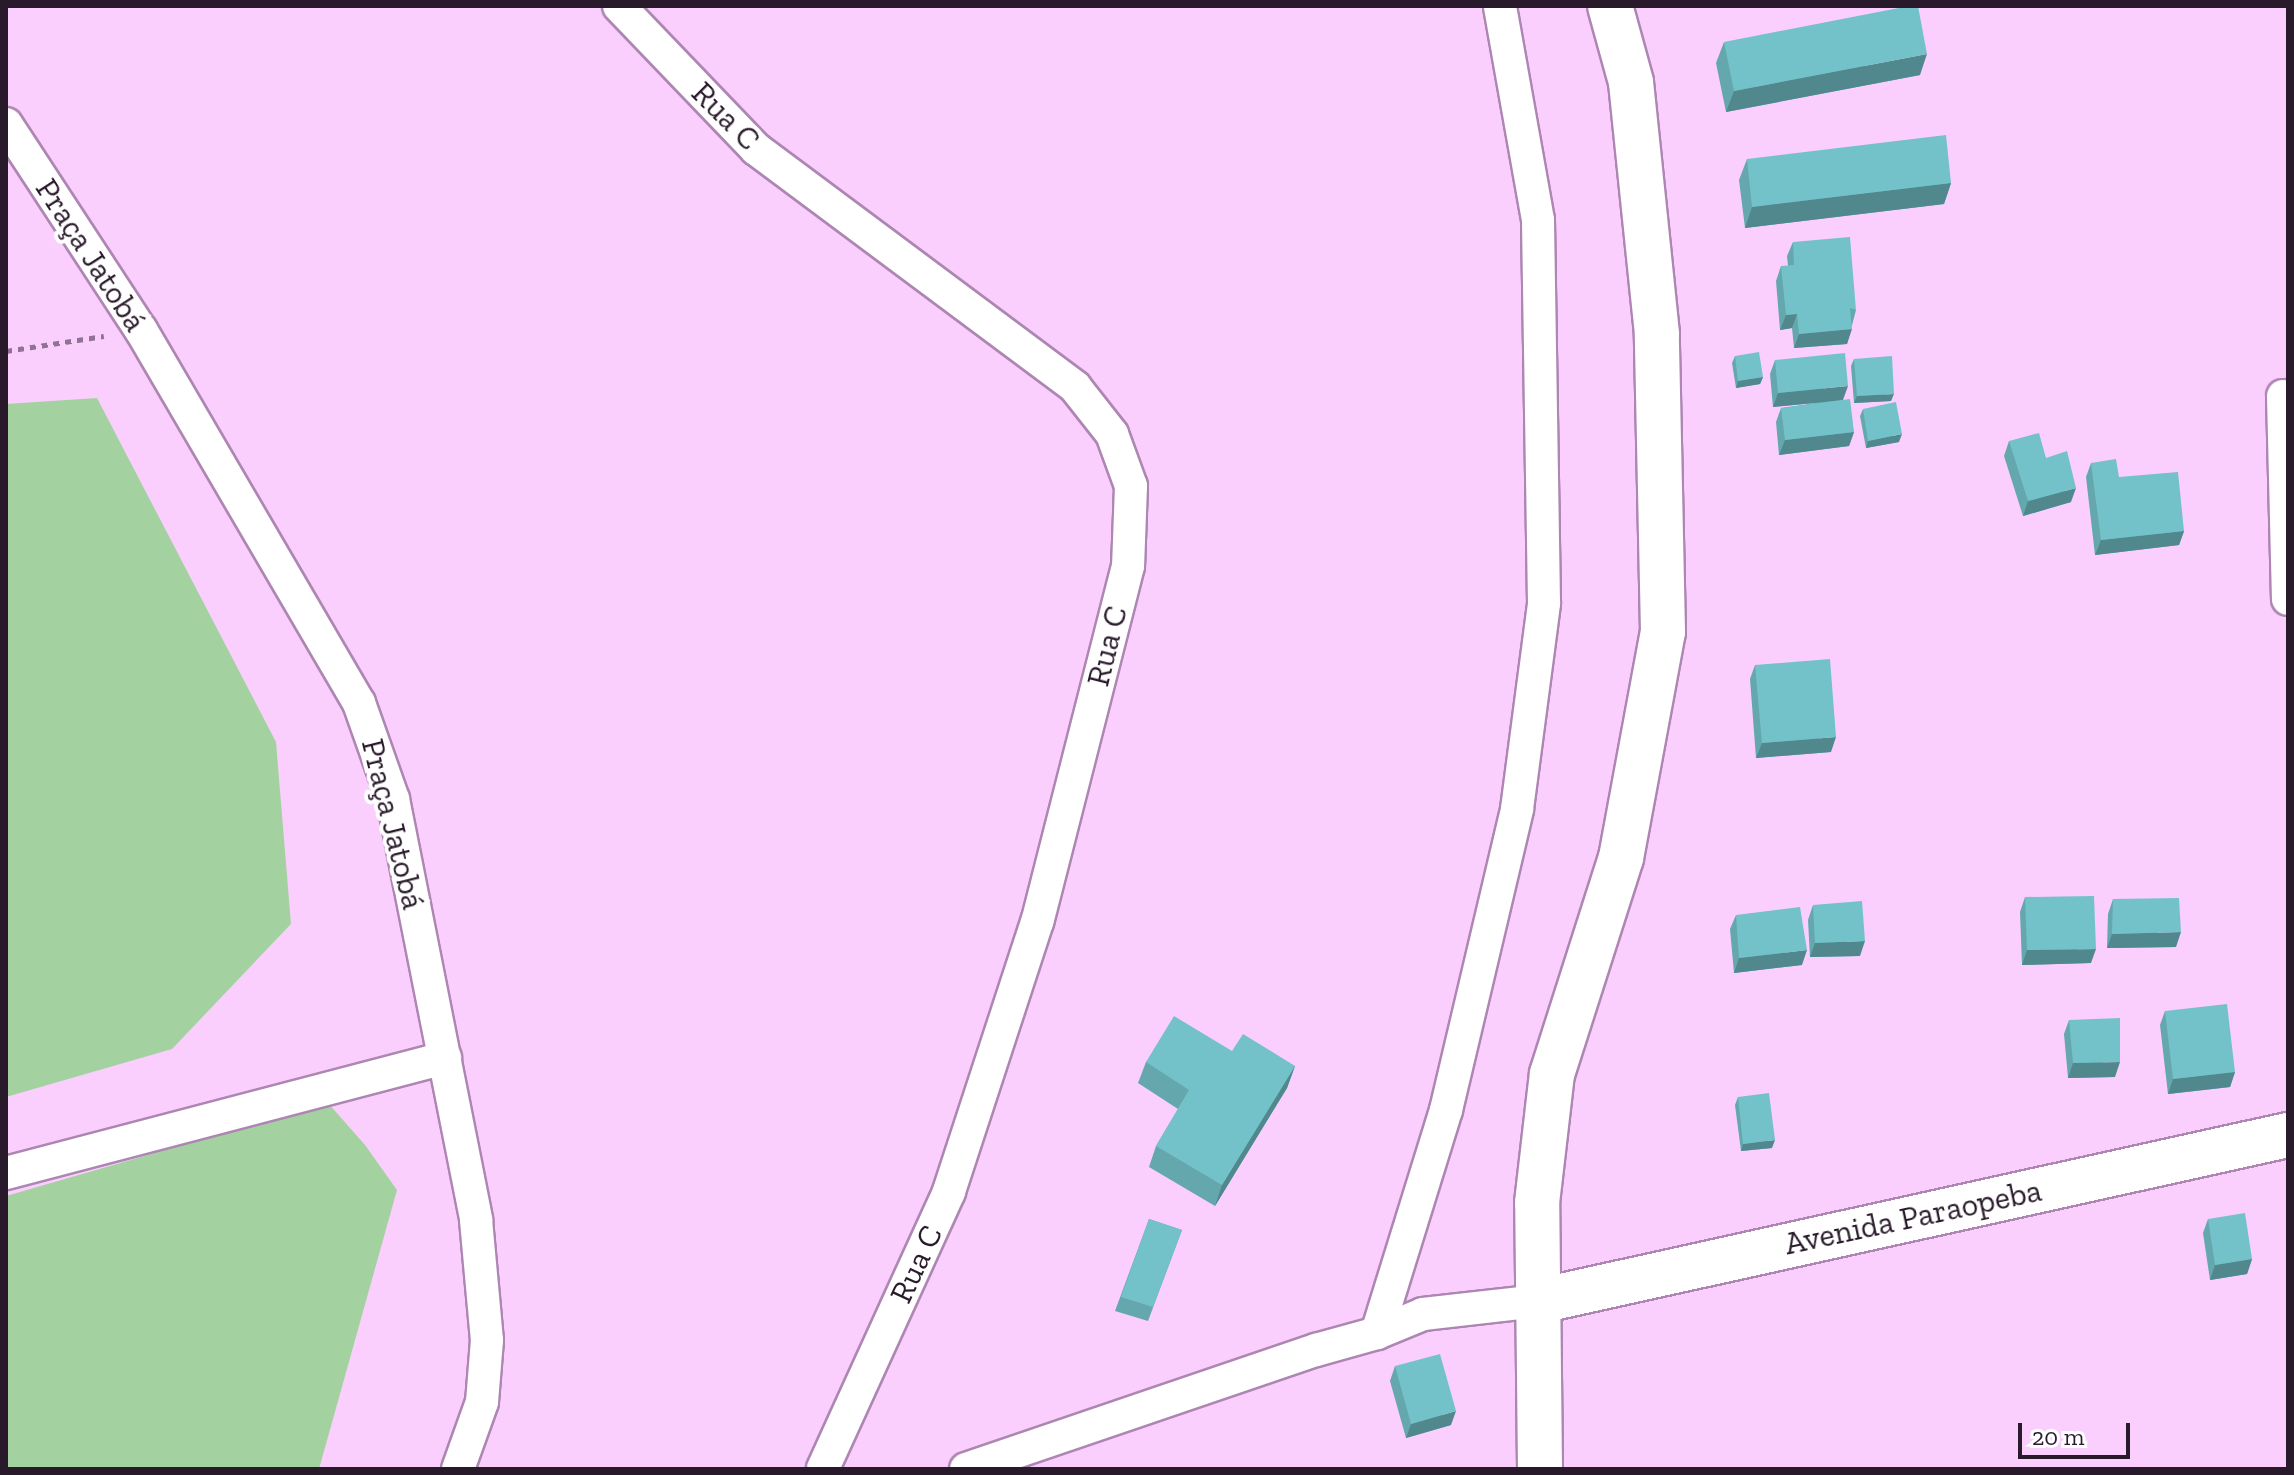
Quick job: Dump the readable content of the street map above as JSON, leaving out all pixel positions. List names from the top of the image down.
{
  "streets": {
    "street": ["Rua C", "Praça Jatobá", "Avenida Paraopeba"]
  },
  "scale_bar": "20 m"
}
